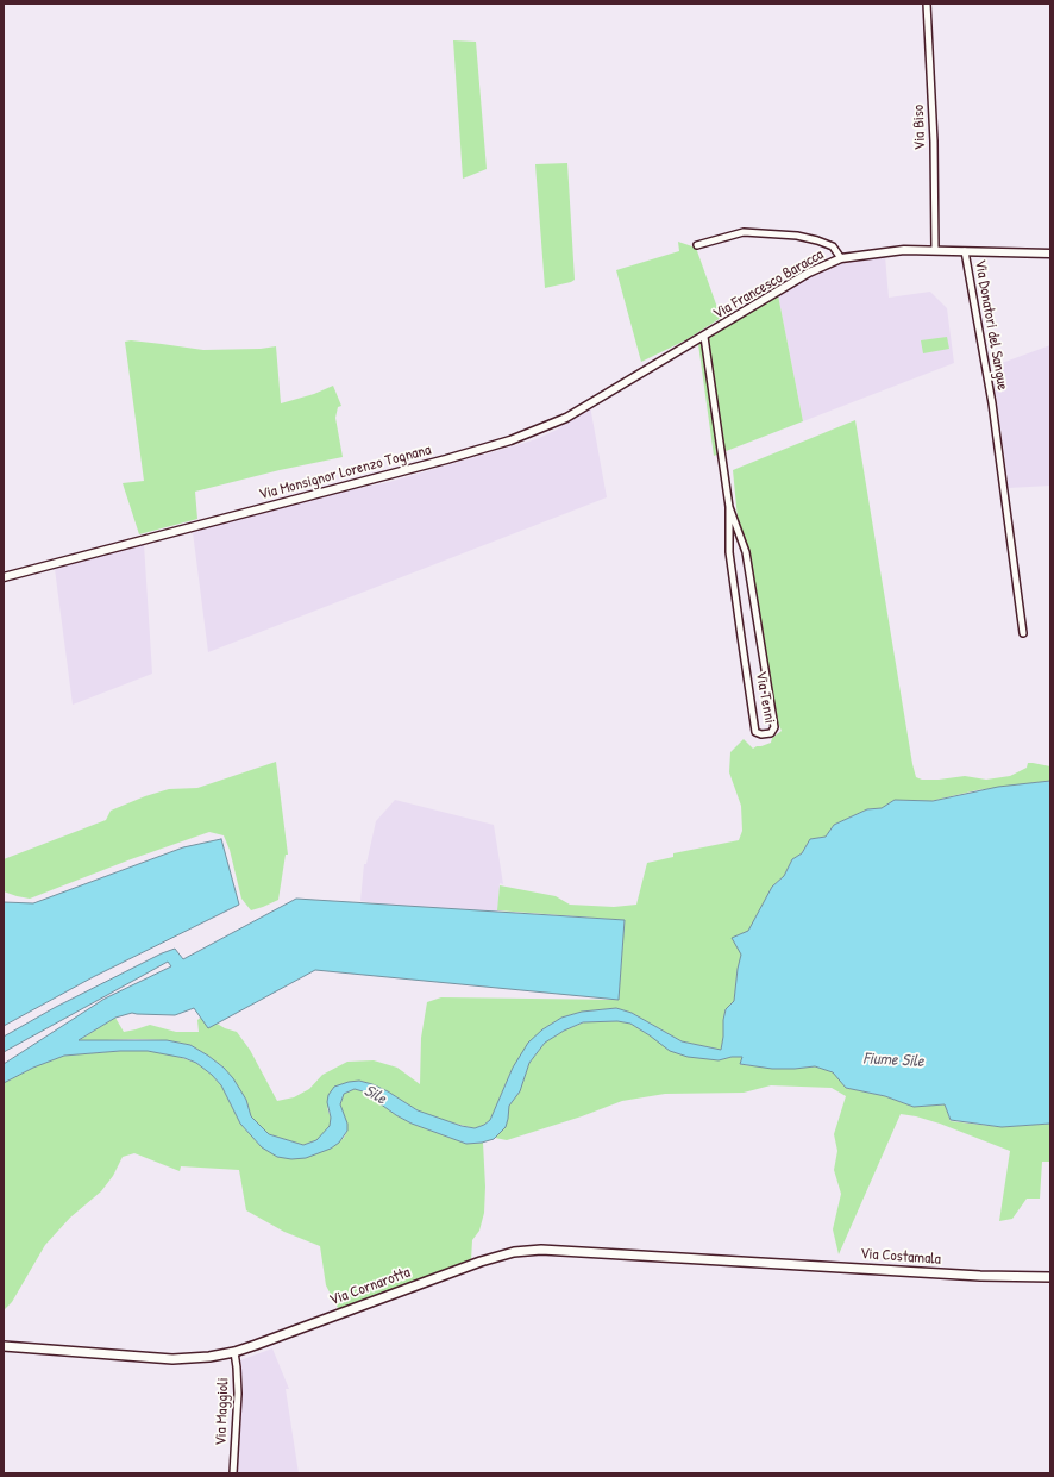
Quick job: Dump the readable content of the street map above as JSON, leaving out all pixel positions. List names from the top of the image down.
{
  "streets": {
    "main road": ["Via Costamala", "Via Cornarotta"],
    "street": [
      "Via Biso",
      "Via Francesco Baracca",
      "Via Donatori del Sangue",
      "Via Monsignor Lorenzo Tognana",
      "Via Tenni",
      "Via Maggioli"
    ]
  },
  "crossings": [
    ["Via Biso", "Via Francesco Baracca"],
    ["Via Francesco Baracca", "Via Donatori del Sangue"],
    ["Via Francesco Baracca", "Via Monsignor Lorenzo Tognana"],
    ["Via Francesco Baracca", "Via Tenni"],
    ["Via Costamala", "Via Cornarotta"],
    ["Via Cornarotta", "Via Maggioli"]
  ],
  "water": ["Fiume Sile", "Sile"]
}
